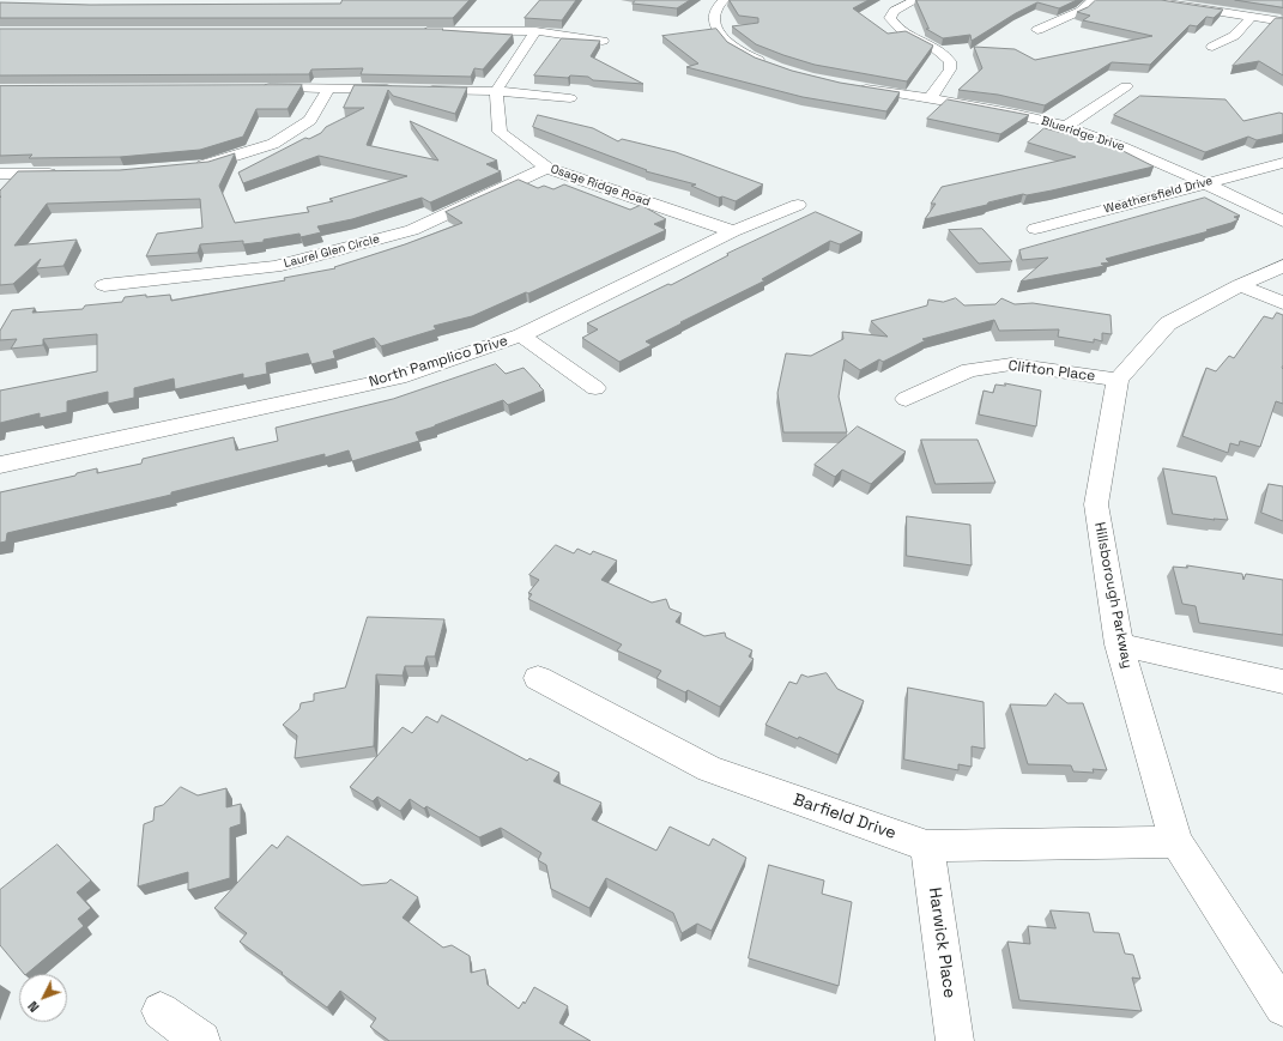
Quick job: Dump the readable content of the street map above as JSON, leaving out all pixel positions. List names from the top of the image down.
{
  "streets": {
    "street": [
      "Blueridge Drive",
      "Osage Ridge Road",
      "Weathersfield Drive",
      "Laurel Glen Circle",
      "North Pamplico Drive",
      "Clifton Place",
      "Hillsborough Parkway",
      "Barfield Drive",
      "Harwick Place"
    ]
  },
  "crossings": [
    ["Blueridge Drive", "Weathersfield Drive"],
    ["Osage Ridge Road", "Laurel Glen Circle"],
    ["Osage Ridge Road", "North Pamplico Drive"],
    ["Clifton Place", "Hillsborough Parkway"],
    ["Hillsborough Parkway", "Barfield Drive"],
    ["Barfield Drive", "Harwick Place"]
  ],
  "north": "bottom left"
}
